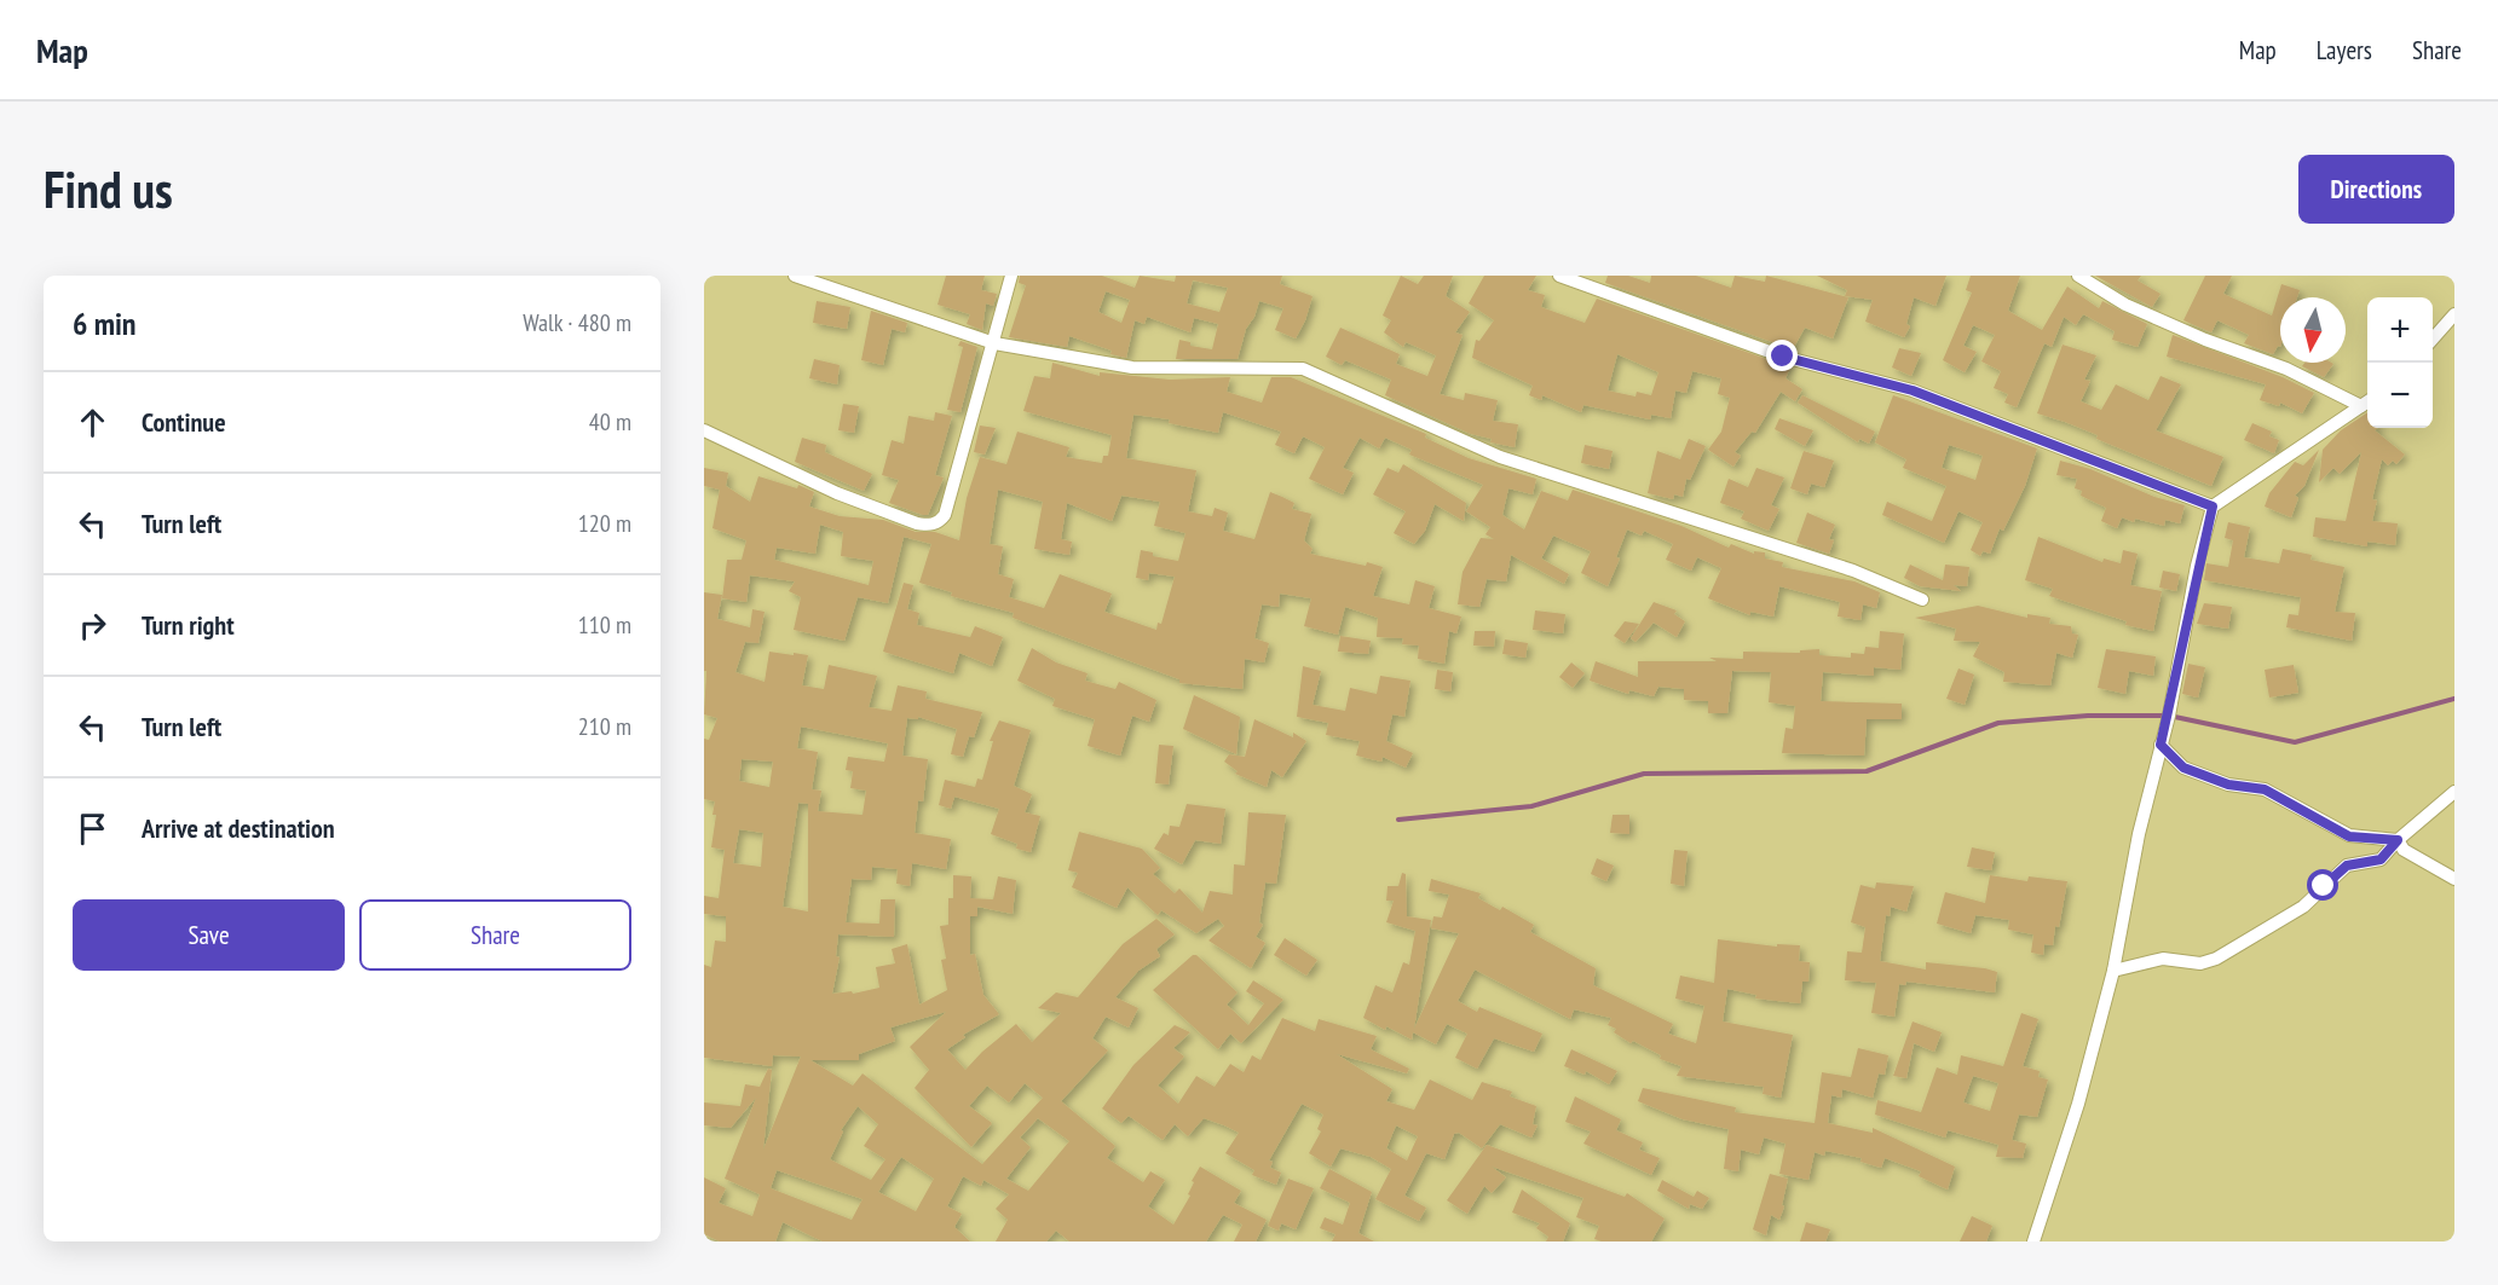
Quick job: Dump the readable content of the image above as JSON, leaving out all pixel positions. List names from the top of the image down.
{
  "north": "bottom",
  "page": {
    "header": "Map",
    "nav": ["Map", "Layers", "Share"],
    "buttons": [
      "Directions",
      ["Save", "Share"]
    ],
    "title": "Find us",
    "heading": ["6 min", "Walk · 480 m"],
    "map_buttons": ["+", "−"],
    "list": [
      ["Continue", "40 m"],
      ["Turn left", "120 m"],
      ["Turn right", "110 m"],
      ["Turn left", "210 m"],
      "Arrive at destination"
    ]
  }
}
